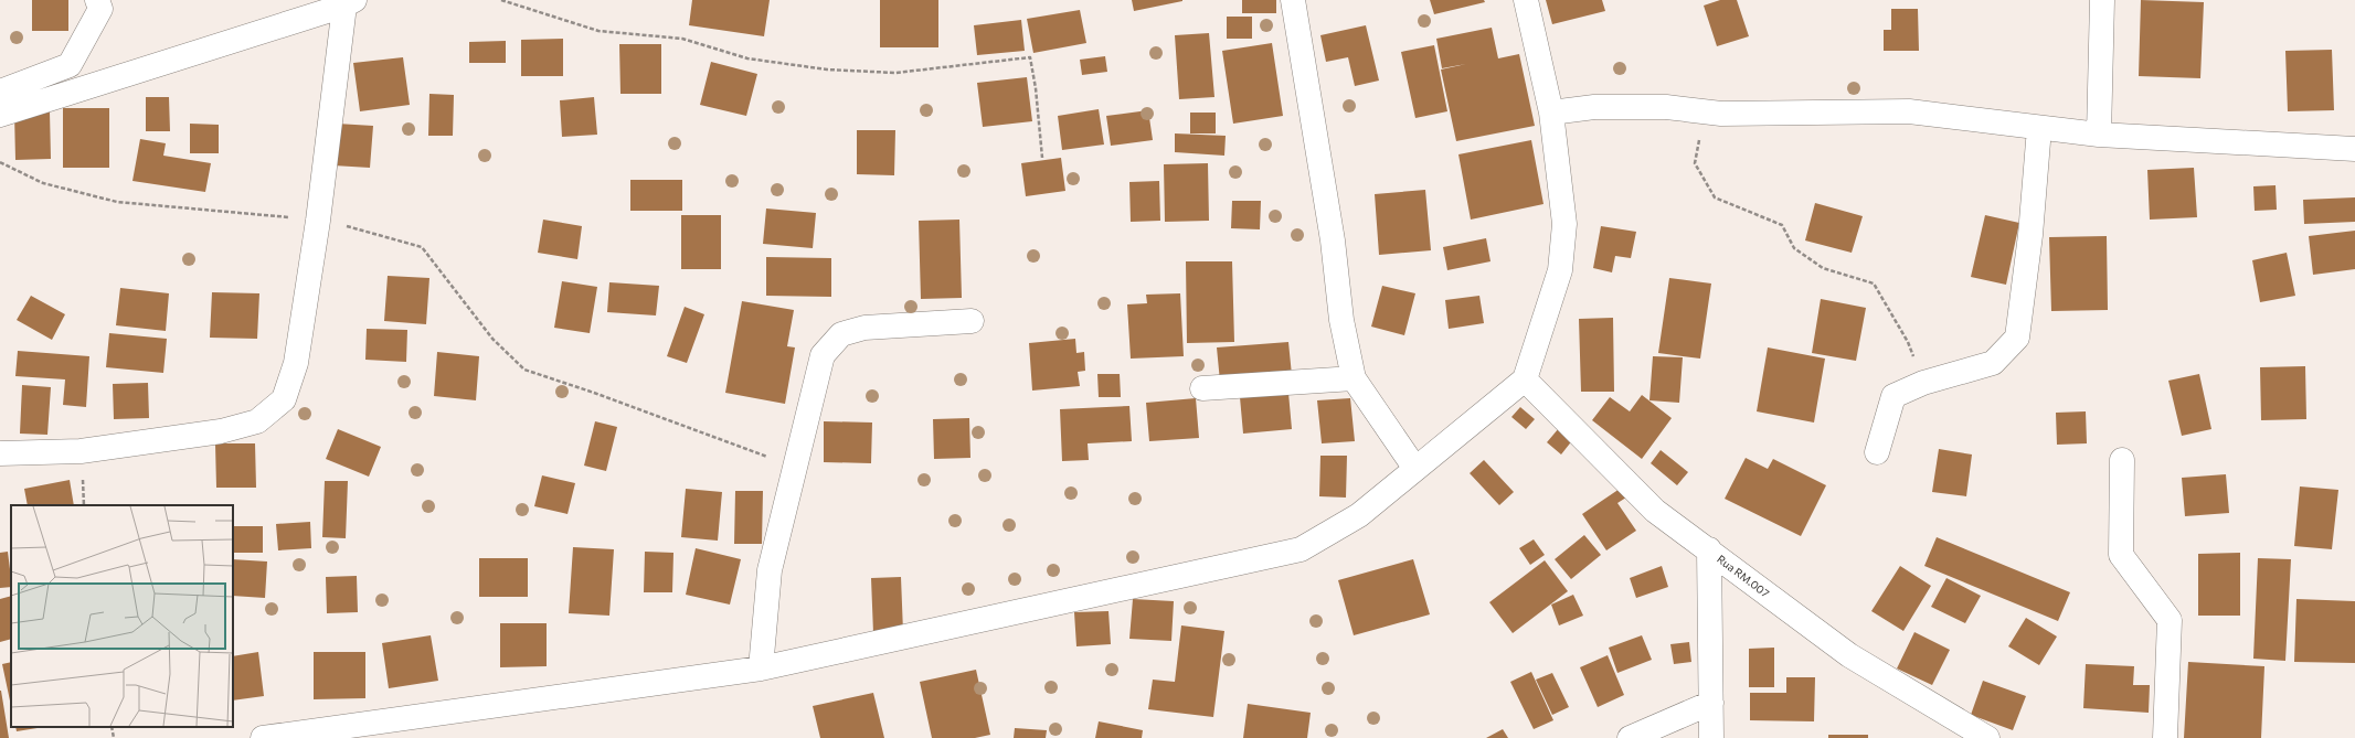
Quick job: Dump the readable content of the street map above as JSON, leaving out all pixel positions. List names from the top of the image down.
{
  "streets": {
    "street": ["Rua RM.007"]
  }
}
